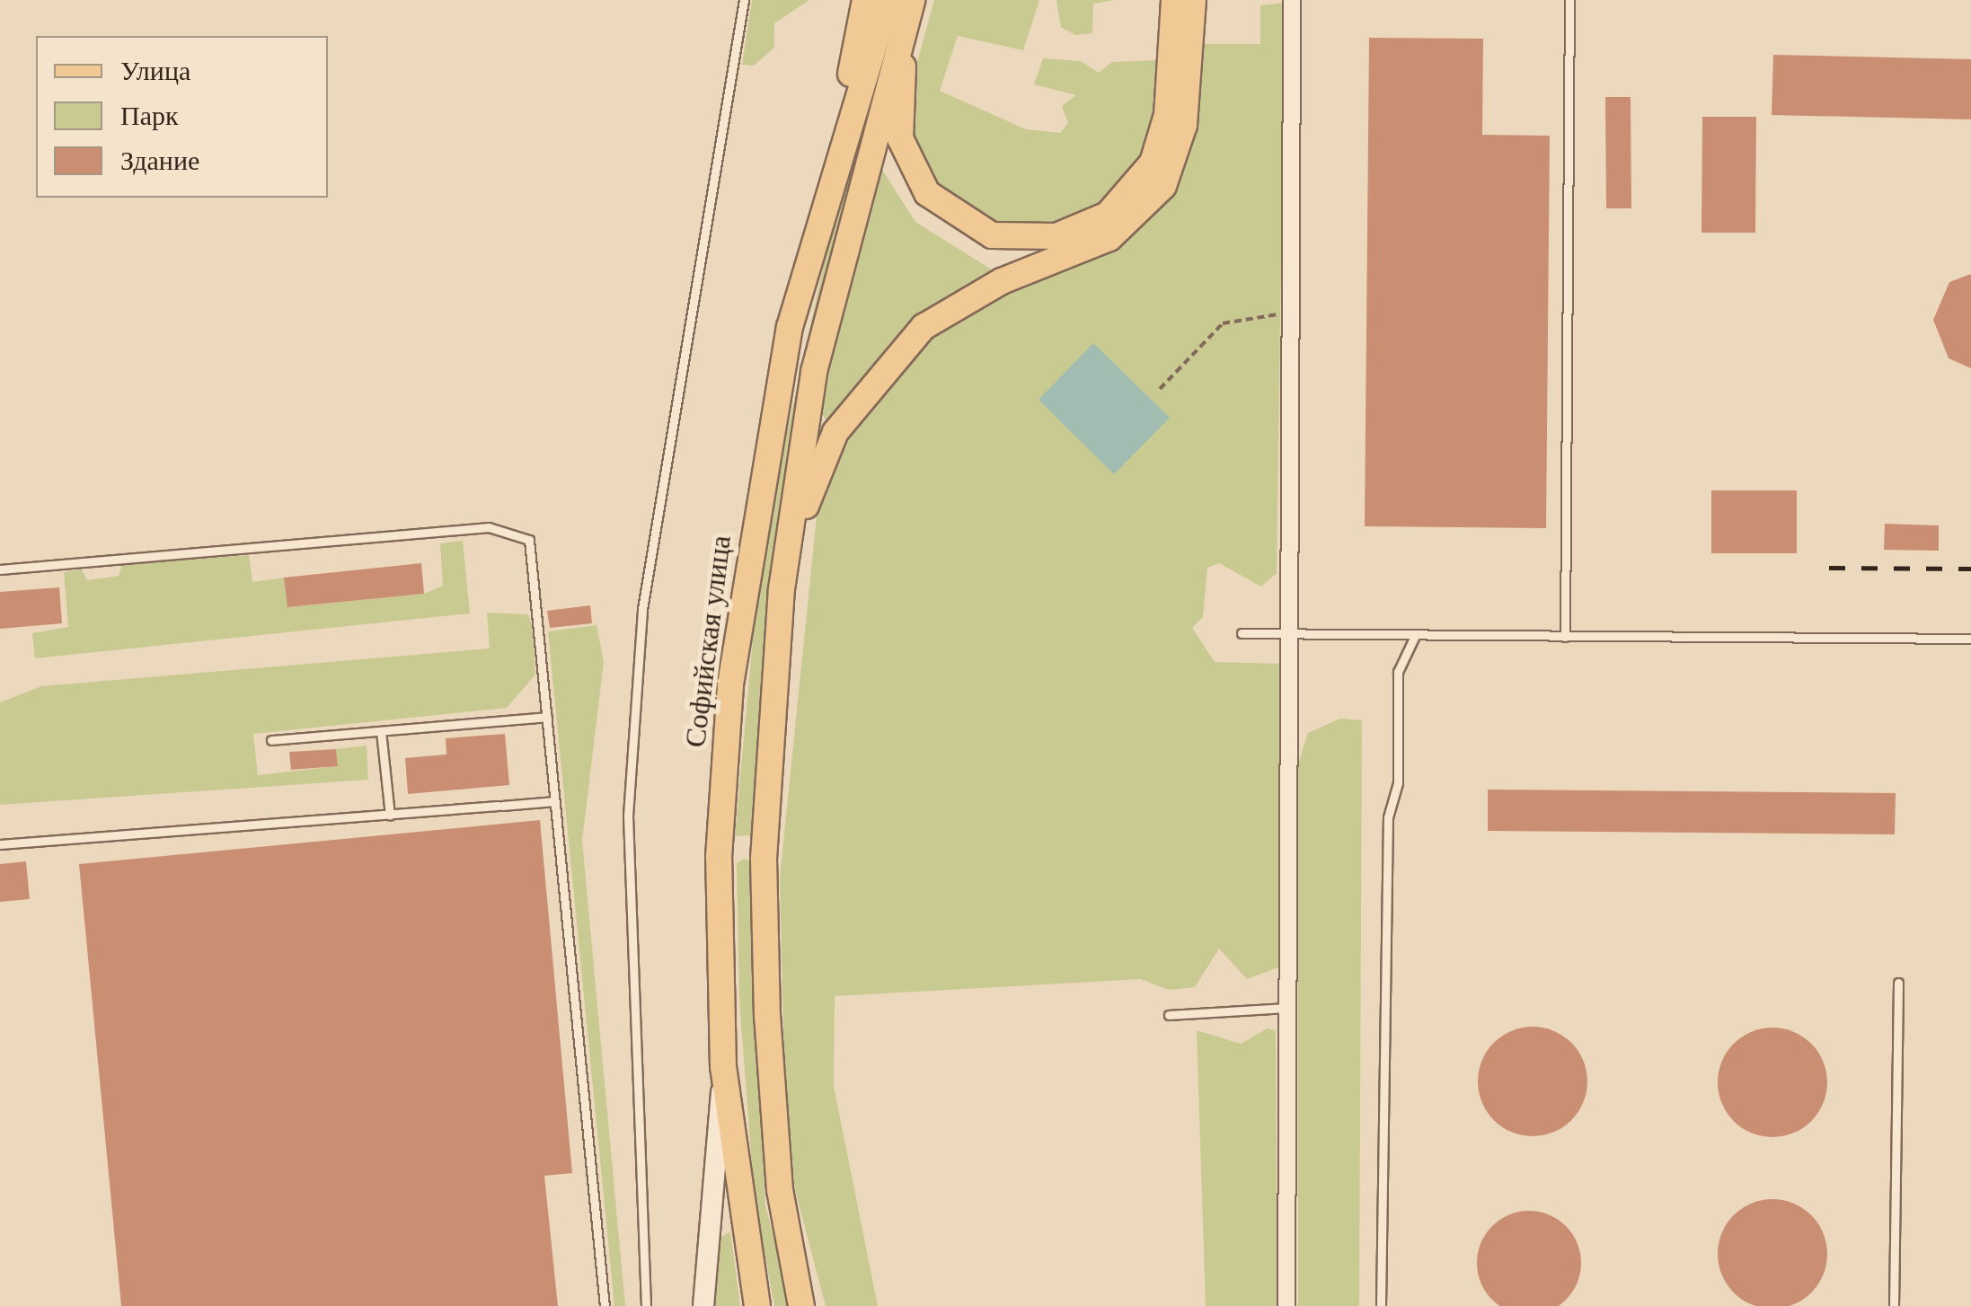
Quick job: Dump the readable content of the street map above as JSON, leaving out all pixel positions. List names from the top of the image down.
{
  "streets": {
    "main road": ["Софийская улица"]
  },
  "legend": ["Улица", "Парк", "Здание"]
}
